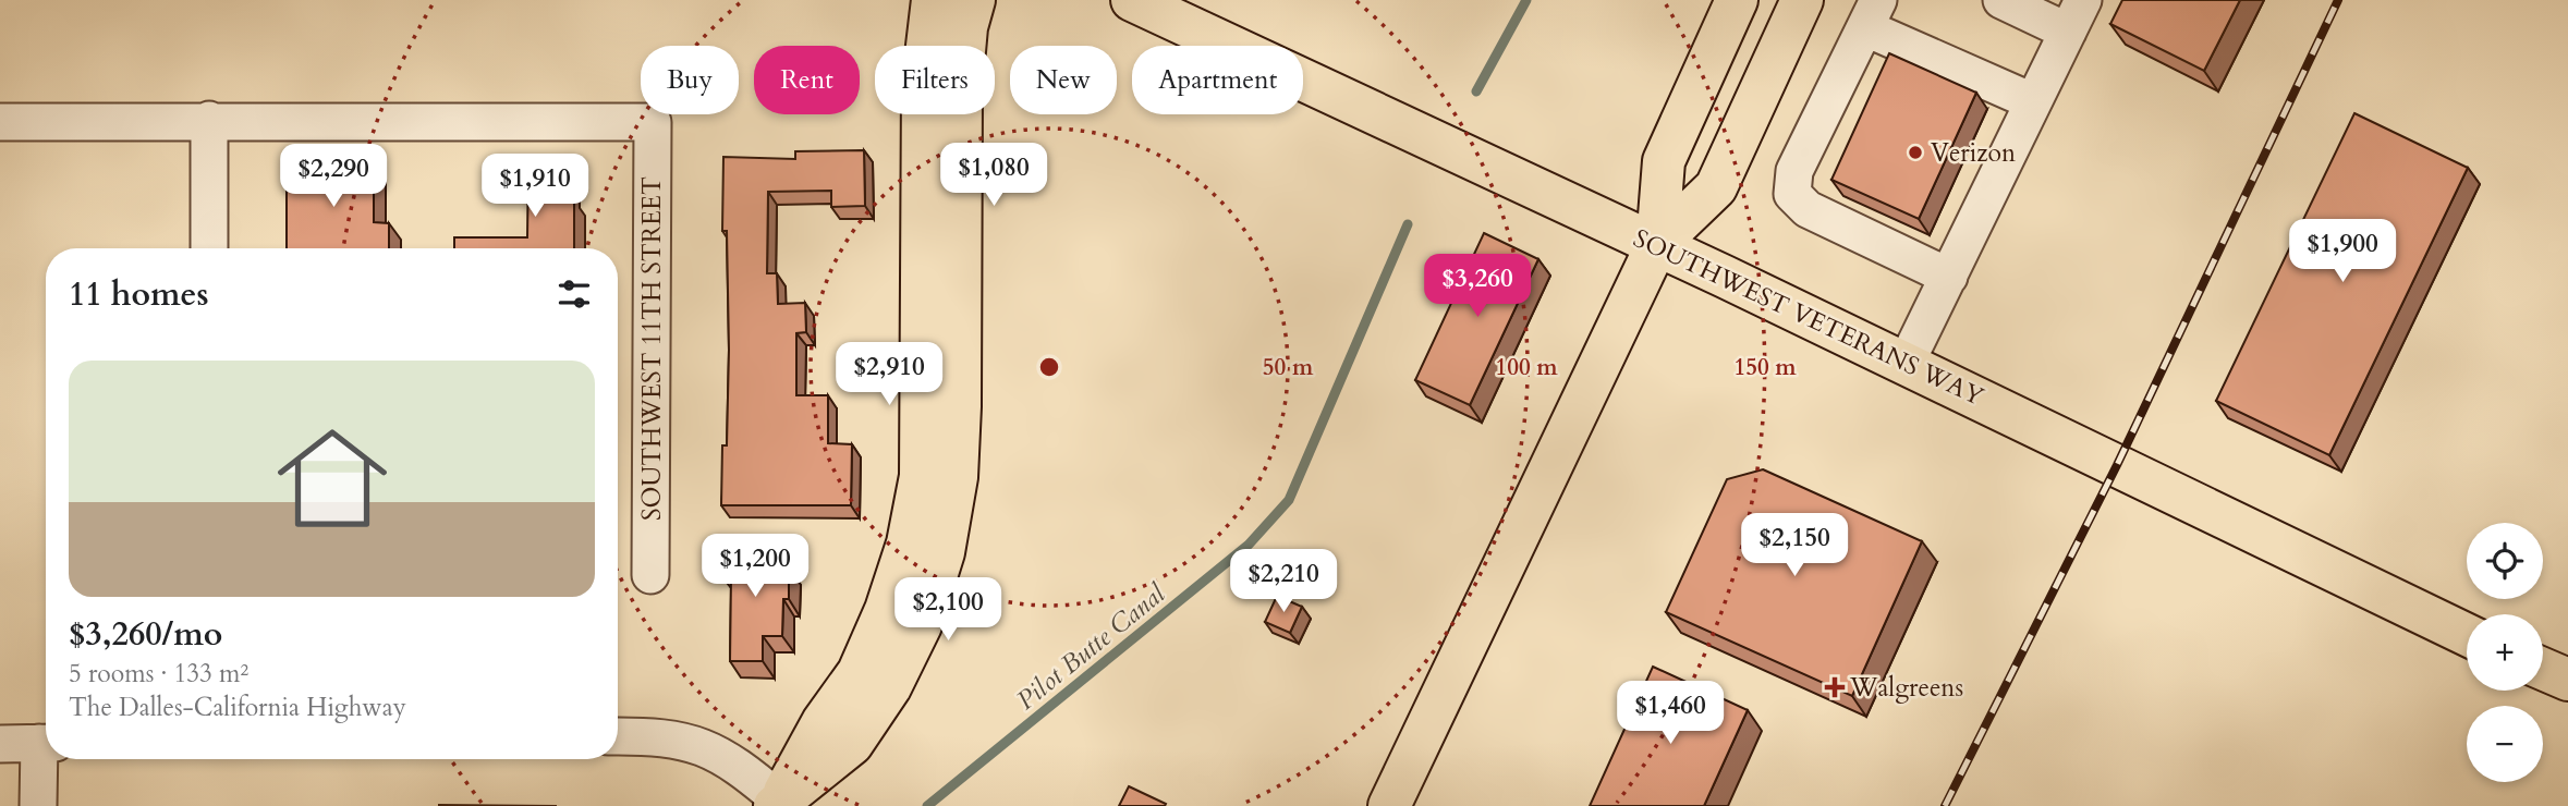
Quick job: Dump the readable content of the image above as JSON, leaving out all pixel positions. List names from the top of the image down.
{
  "streets": {
    "main road": ["SOUTHWEST VETERANS WAY"],
    "street": ["SOUTHWEST 11TH STREET"]
  },
  "water": ["Pilot Butte Canal"],
  "places": {
    "other": ["Verizon"],
    "health": ["Walgreens"]
  },
  "page": {
    "chip": [
      "Buy",
      "Rent",
      "Filters",
      "New",
      "Apartment"
    ],
    "price": [
      "$1,080",
      "$2,290",
      "$1,910",
      "$1,900",
      "$3,260",
      "$2,910",
      "$2,150",
      "$1,200",
      "$2,210",
      "$2,100",
      "$1,460"
    ],
    "heading": "11 homes",
    "list": [
      {
        "name": "$3,260/mo",
        "note": "5 rooms · 133 m² · The Dalles-California Highway"
      }
    ],
    "map_buttons": ["+", "−"]
  },
  "rings": ["50 m", "100 m", "150 m"]
}
